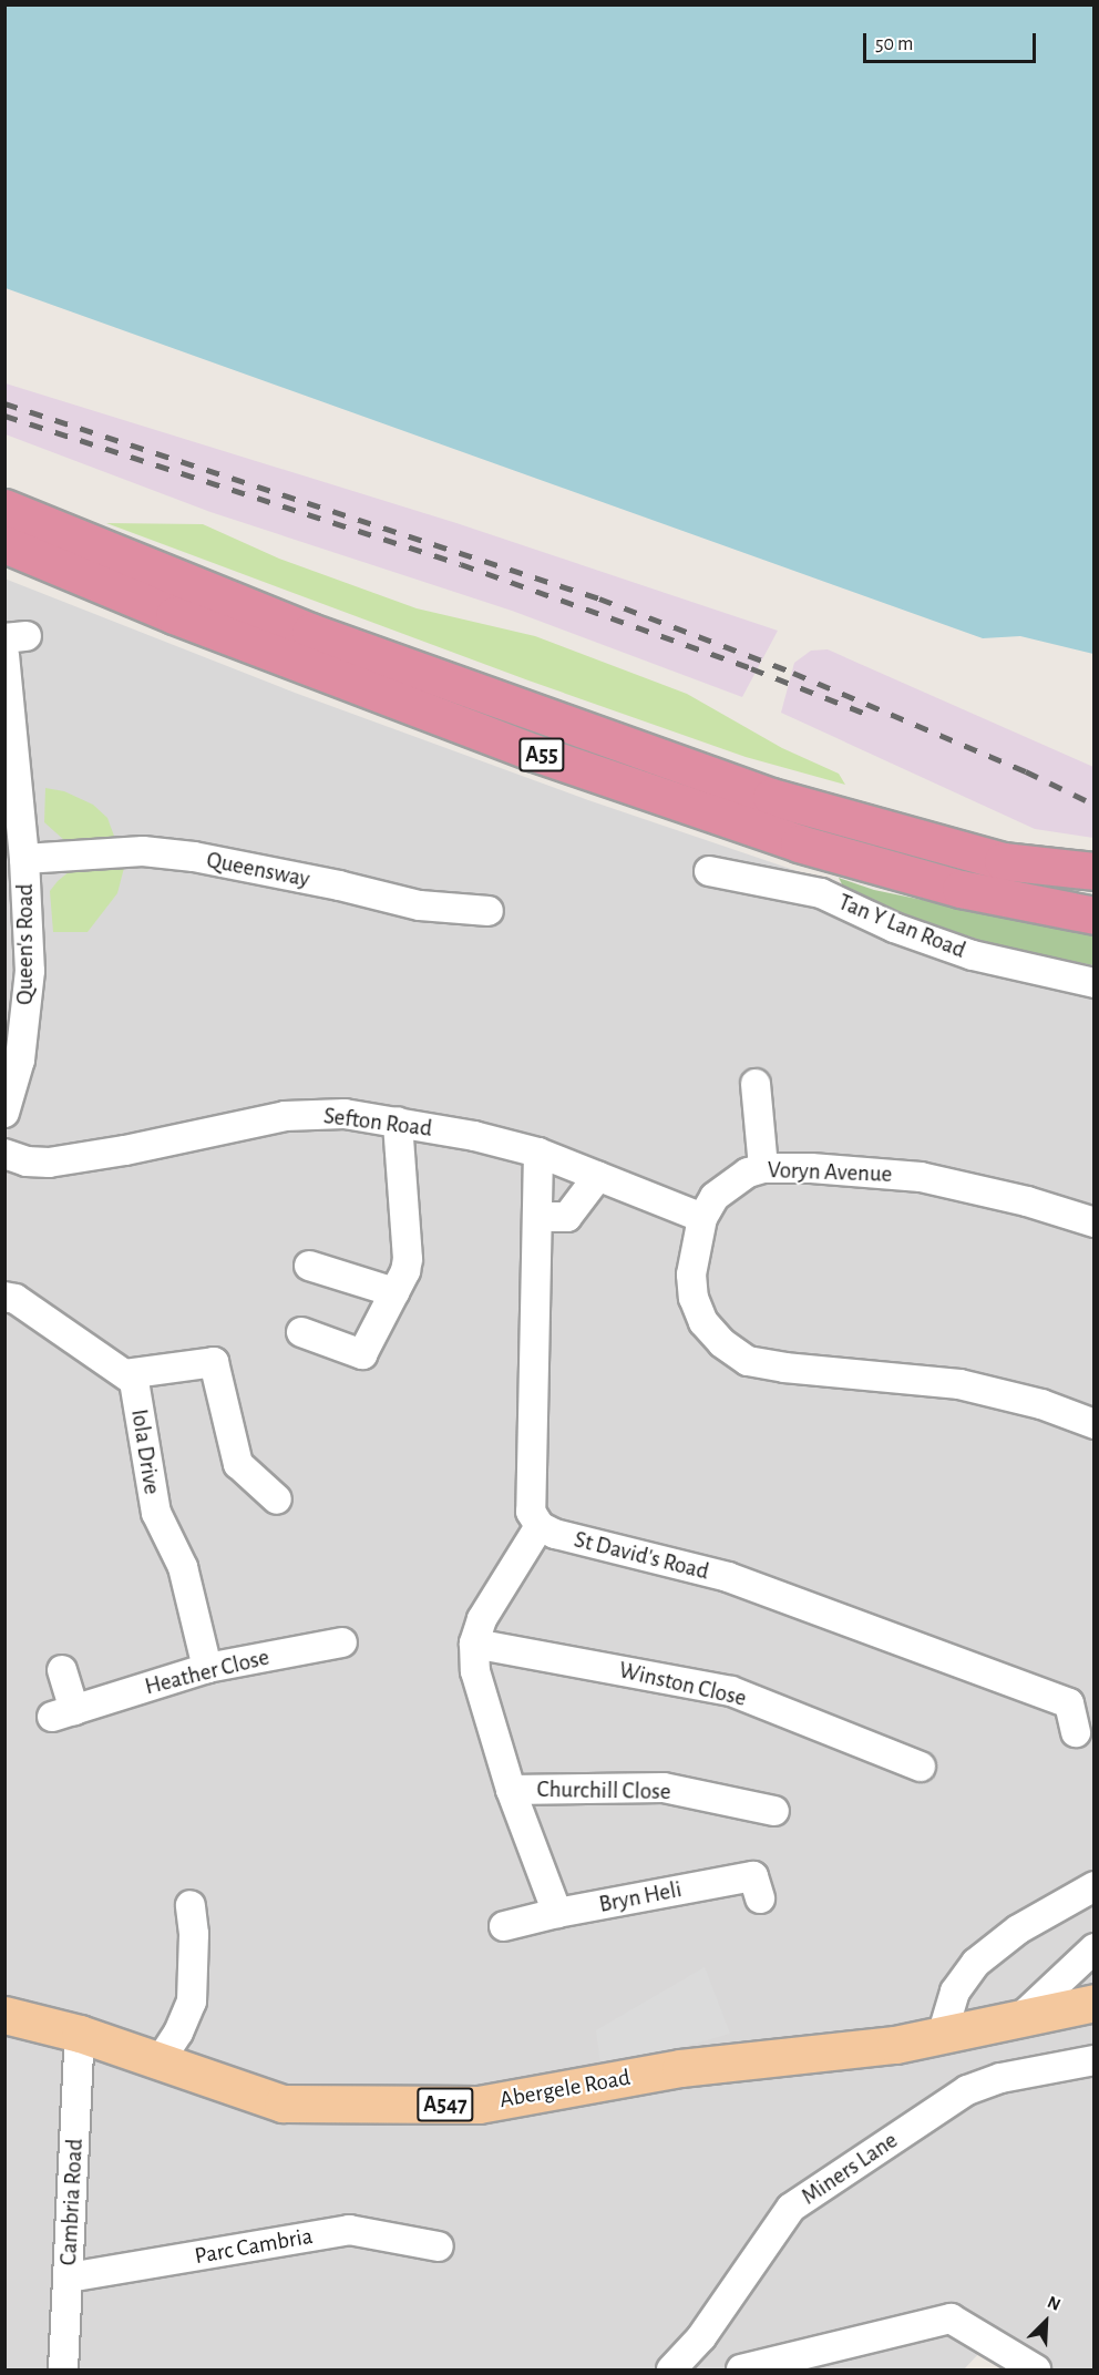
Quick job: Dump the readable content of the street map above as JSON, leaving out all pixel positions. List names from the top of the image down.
{
  "streets": {
    "highway": ["A55"],
    "main road": ["Abergele Road", "A547"],
    "street": [
      "Queensway",
      "Tan Y Lan Road",
      "Queen's Road",
      "Sefton Road",
      "Voryn Avenue",
      "Iola Drive",
      "St David's Road",
      "Heather Close",
      "Winston Close",
      "Churchill Close",
      "Bryn Heli",
      "Miners Lane",
      "Cambria Road",
      "Parc Cambria"
    ]
  },
  "crossings": [
    ["Queensway", "Queen's Road"],
    ["Sefton Road", "Voryn Avenue"],
    ["Iola Drive", "Heather Close"],
    ["St David's Road", "Churchill Close"],
    ["Winston Close", "Churchill Close"],
    ["Churchill Close", "Bryn Heli"],
    ["Abergele Road", "Cambria Road"],
    ["Cambria Road", "Parc Cambria"]
  ],
  "scale_bar": "50 m",
  "north": "top right"
}
